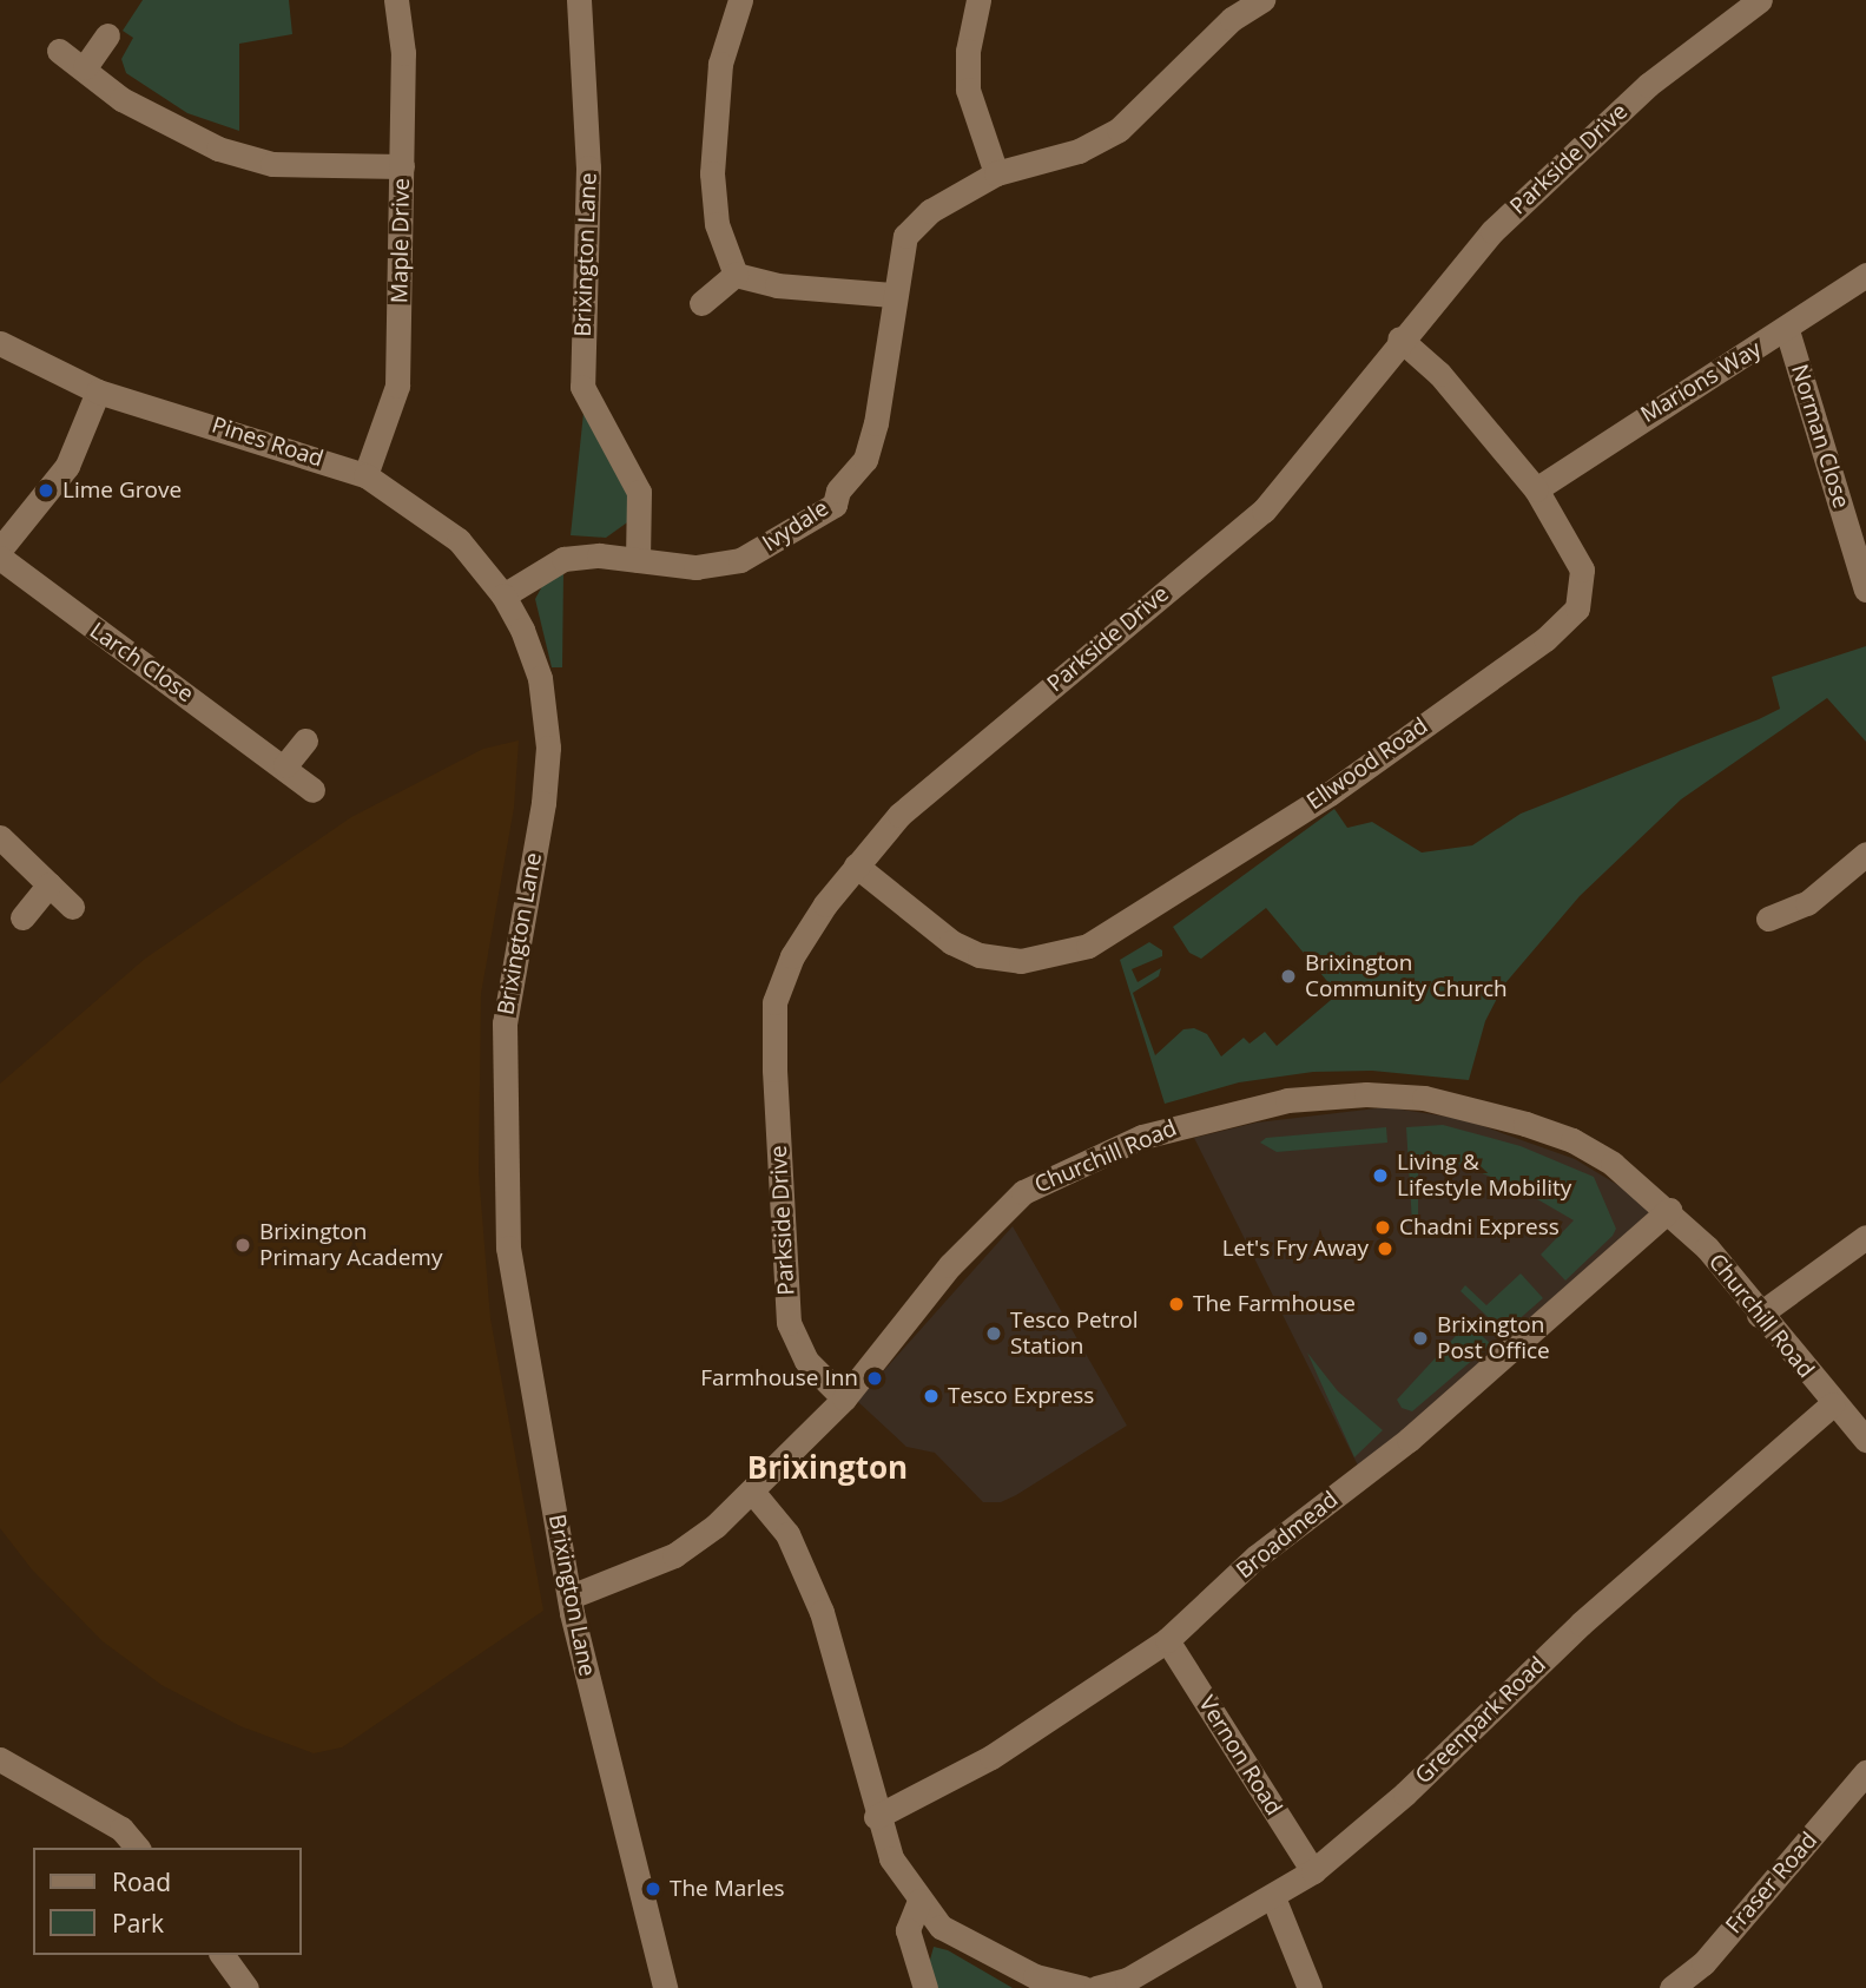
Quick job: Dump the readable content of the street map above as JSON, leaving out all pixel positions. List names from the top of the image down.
{
  "streets": {
    "street": [
      "Parkside Drive",
      "Maple Drive",
      "Brixington Lane",
      "Marions Way",
      "Norman Close",
      "Pines Road",
      "Ivydale",
      "Larch Close",
      "Ellwood Road",
      "Churchill Road",
      "Broadmead",
      "Greenpark Road",
      "Vernon Road",
      "Fraser Road"
    ]
  },
  "crossings": [
    ["Parkside Drive", "Ellwood Road"],
    ["Parkside Drive", "Churchill Road"],
    ["Maple Drive", "Pines Road"],
    ["Brixington Lane", "Pines Road"],
    ["Brixington Lane", "Ivydale"],
    ["Brixington Lane", "Churchill Road"],
    ["Marions Way", "Norman Close"],
    ["Marions Way", "Ellwood Road"],
    ["Churchill Road", "Broadmead"],
    ["Churchill Road", "Greenpark Road"],
    ["Broadmead", "Vernon Road"],
    ["Greenpark Road", "Vernon Road"]
  ],
  "districts": ["Brixington"],
  "places": [
    "Lime Grove",
    "Brixington Community Church",
    "Living & Lifestyle Mobility",
    "Chadni Express",
    "Brixington Primary Academy",
    "Let's Fry Away",
    "The Farmhouse",
    "Tesco Petrol Station",
    "Brixington Post Office",
    "Farmhouse Inn",
    "Tesco Express",
    "The Marles"
  ],
  "legend": ["Road", "Park"]
}
